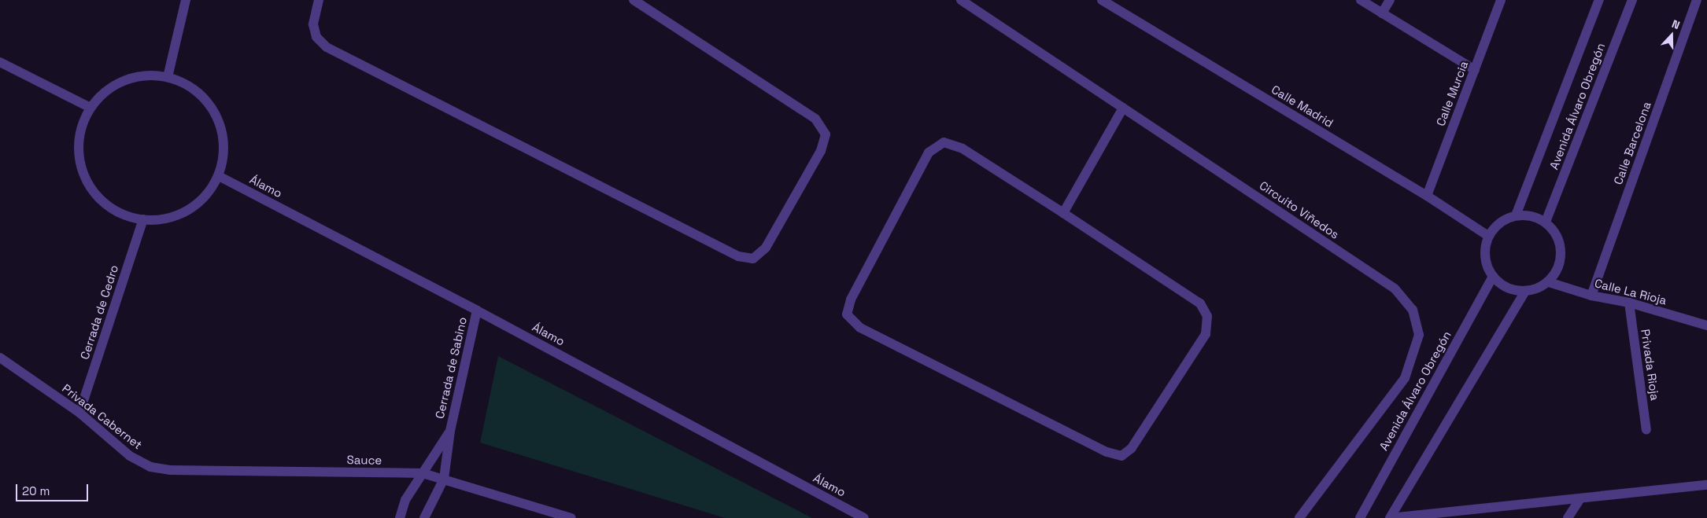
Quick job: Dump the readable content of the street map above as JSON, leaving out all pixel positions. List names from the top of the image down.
{
  "streets": {
    "street": [
      "Calle Murcia",
      "Calle Madrid",
      "Avenida Álvaro Obregón",
      "Calle Barcelona",
      "Álamo",
      "Circuito Viñedos",
      "Calle La Rioja",
      "Cerrada de Cedro",
      "Privada Rioja",
      "Cerrada de Sabino",
      "Privada Cabernet",
      "Sauce"
    ]
  },
  "crossings": [
    ["Calle Murcia", "Calle Madrid"],
    ["Calle Madrid", "Avenida Álvaro Obregón"],
    ["Calle Madrid", "Calle La Rioja"],
    ["Avenida Álvaro Obregón", "Calle La Rioja"],
    ["Calle Barcelona", "Calle La Rioja"],
    ["Álamo", "Cerrada de Sabino"],
    ["Calle La Rioja", "Privada Rioja"],
    ["Cerrada de Cedro", "Privada Cabernet"],
    ["Cerrada de Sabino", "Sauce"],
    ["Privada Cabernet", "Sauce"]
  ],
  "scale_bar": "20 m",
  "north": "top"
}
